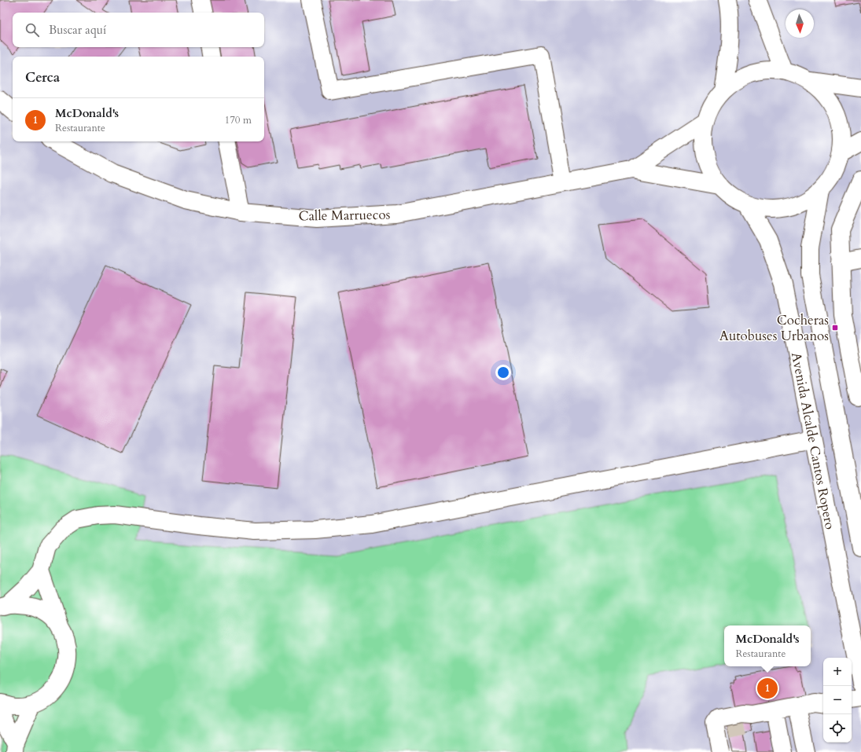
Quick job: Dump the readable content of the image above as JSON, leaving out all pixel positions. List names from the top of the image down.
{
  "streets": {
    "street": ["Calle Marruecos", "Avenida Alcalde Cantos Ropero"]
  },
  "places": {
    "transit": ["Cocheras Autobuses Urbanos"]
  },
  "north": "bottom",
  "page": {
    "search": "Buscar aquí",
    "heading": "Cerca",
    "list": [
      {
        "mark": "1",
        "name": "McDonald's",
        "note": "Restaurante",
        "value": "170 m"
      }
    ],
    "popup": ["McDonald's", "Restaurante"],
    "map_buttons": ["+", "−"],
    "pins": "1"
  }
}
